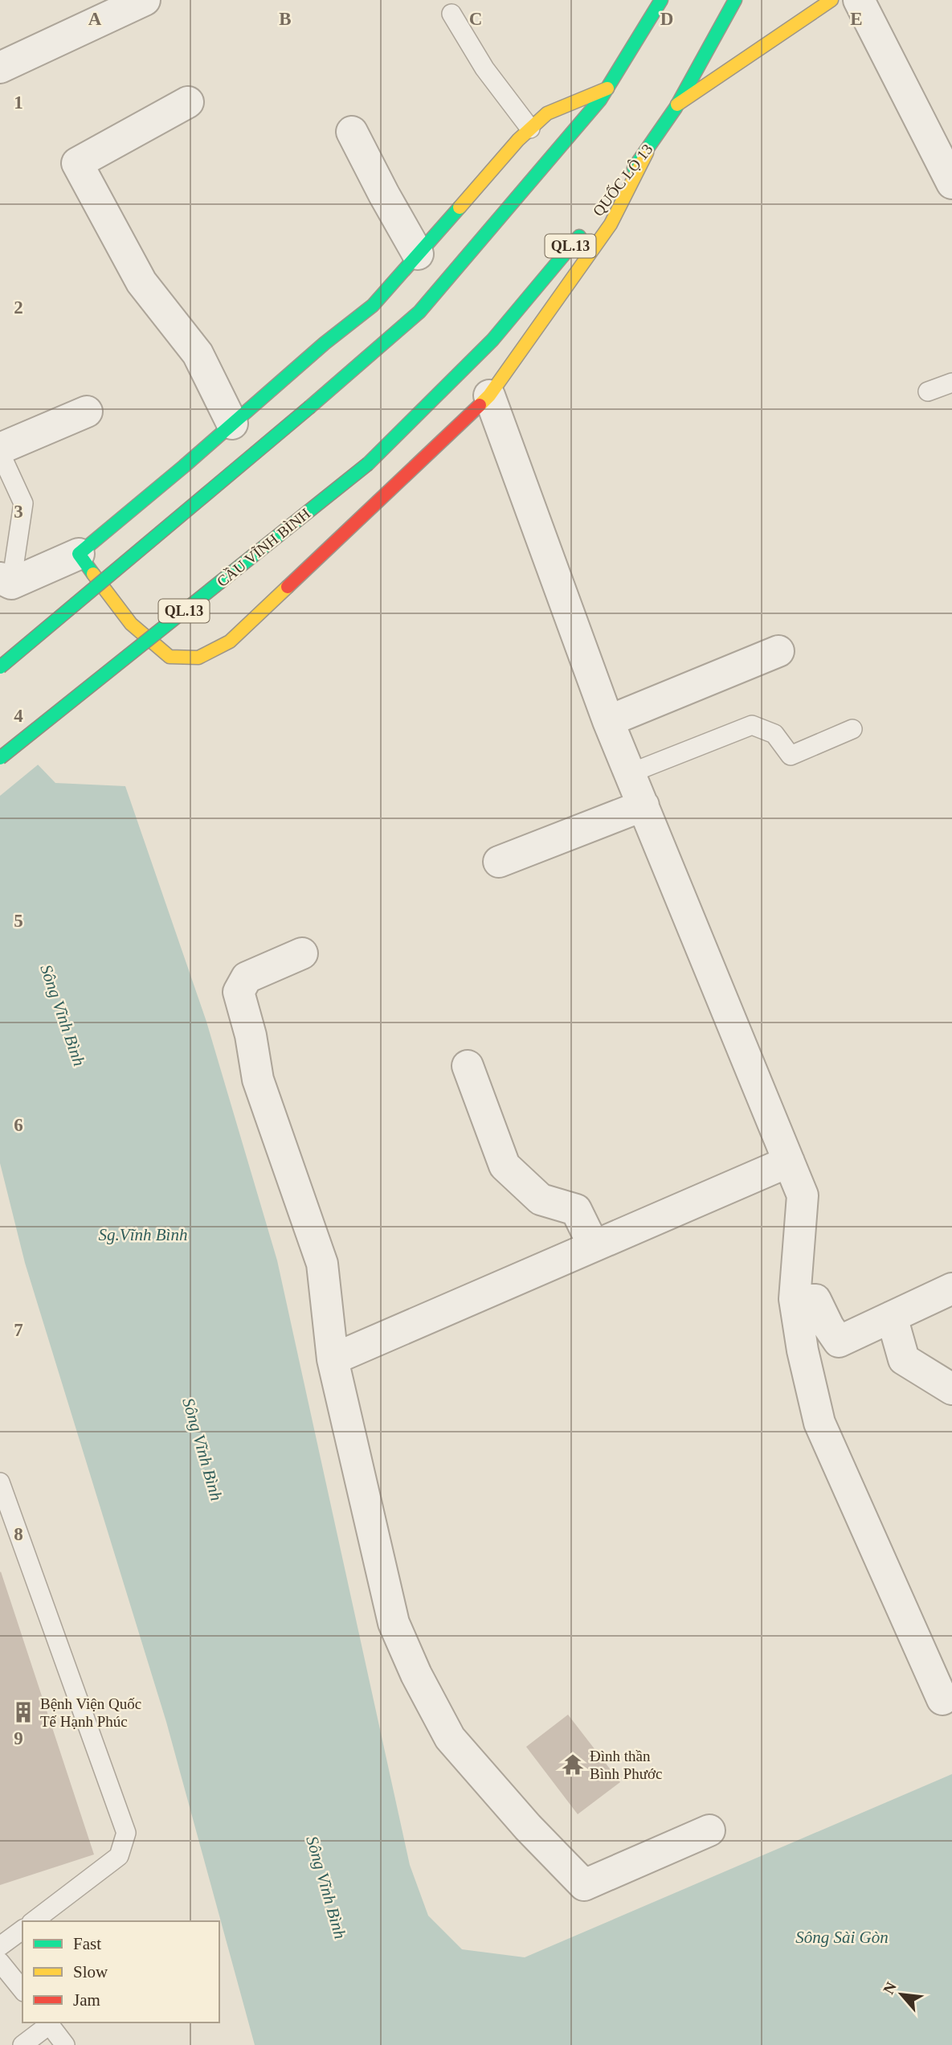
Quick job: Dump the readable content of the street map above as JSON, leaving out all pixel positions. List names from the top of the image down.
{
  "streets": {
    "main road": ["QUỐC LỘ 13", "QL.13", "CẦU VĨNH BÌNH"]
  },
  "crossings": [
    ["QUỐC LỘ 13", "CẦU VĨNH BÌNH"]
  ],
  "water": ["Sông Vĩnh Bình", "Sg.Vĩnh Bình", "Sông Sài Gòn"],
  "places": {
    "building": ["Bệnh Viện Quốc Tế Hạnh Phúc"],
    "temple": ["Đình thần Bình Phước"]
  },
  "legend": ["Fast", "Slow", "Jam"],
  "north": "top left",
  "grid": {
    "columns": [
      "A",
      "B",
      "C",
      "D",
      "E"
    ],
    "rows": [
      "1",
      "2",
      "3",
      "4",
      "5",
      "6",
      "7",
      "8",
      "9"
    ]
  }
}
